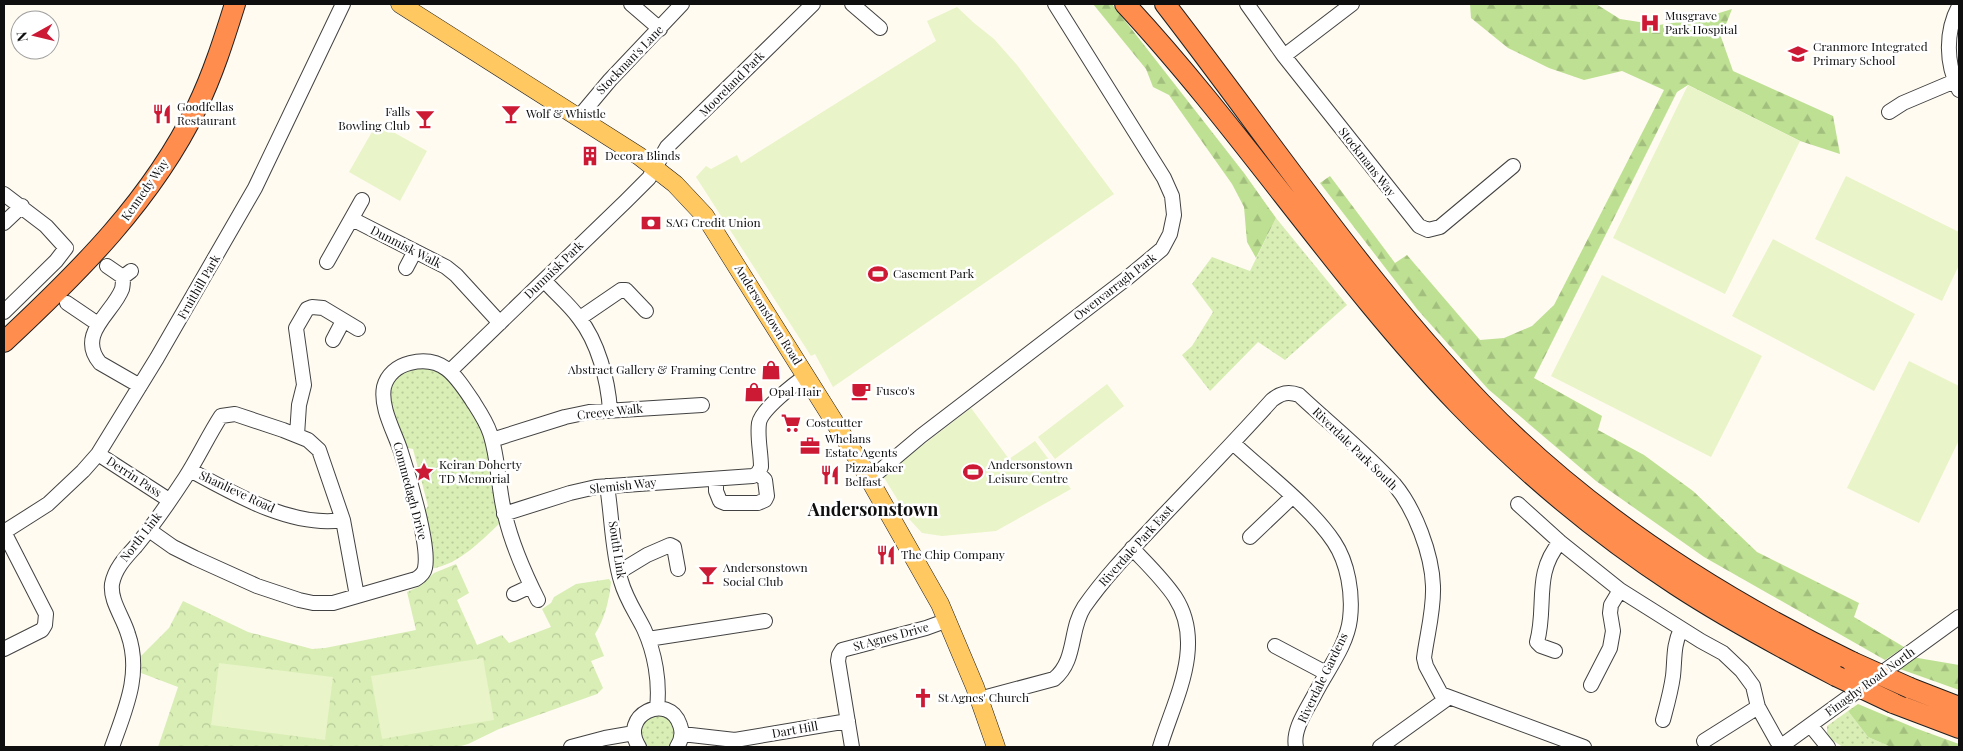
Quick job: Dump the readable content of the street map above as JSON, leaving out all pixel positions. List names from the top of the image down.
{
  "streets": {
    "highway": ["Kennedy Way"],
    "main road": ["Andersonstown Road"],
    "street": [
      "Stockman's Lane",
      "Mooreland Park",
      "Stockmans Way",
      "Dunmisk Walk",
      "Dunmisk Park",
      "Fruithill Park",
      "Owenvarragh Park",
      "Creeve Walk",
      "Riverdale Park South",
      "Derrin Pass",
      "Slemish Way",
      "Commedagh Drive",
      "Shanlieve Road",
      "North Link",
      "Riverdale Park East",
      "South Link",
      "St Agnes Drive",
      "Riverdale Gardens",
      "Finaghy Road North",
      "Dart Hill"
    ]
  },
  "crossings": [
    ["Stockman's Lane", "Andersonstown Road"],
    ["Mooreland Park", "Dunmisk Park"],
    ["Mooreland Park", "Andersonstown Road"],
    ["Dunmisk Walk", "Dunmisk Park"],
    ["Dunmisk Park", "Andersonstown Road"],
    ["Dunmisk Park", "Commedagh Drive"],
    ["Fruithill Park", "Derrin Pass"],
    ["Owenvarragh Park", "Andersonstown Road"],
    ["Andersonstown Road", "Riverdale Park East"],
    ["Andersonstown Road", "St Agnes Drive"],
    ["Riverdale Park South", "Riverdale Park East"],
    ["Derrin Pass", "North Link"],
    ["Slemish Way", "South Link"],
    ["Commedagh Drive", "North Link"],
    ["Shanlieve Road", "North Link"],
    ["Riverdale Park East", "Riverdale Gardens"],
    ["St Agnes Drive", "Dart Hill"]
  ],
  "districts": ["Andersonstown"],
  "places": {
    "hospital": ["Musgrave Park Hospital"],
    "school or university": ["Cranmore Integrated Primary School"],
    "restaurant": ["Goodfellas Restaurant", "Pizzabaker Belfast", "The Chip Company"],
    "bar": ["Wolf & Whistle", "Falls Bowling Club", "Andersonstown Social Club"],
    "building": ["Decora Blinds"],
    "bank": ["SAG Credit Union"],
    "sports": ["Casement Park", "Andersonstown Leisure Centre"],
    "shop": ["Abstract Gallery & Framing Centre", "Opal Hair"],
    "cafe": ["Fusco's"],
    "supermarket": ["Costcutter"],
    "office": ["Whelans Estate Agents"],
    "place": ["Keiran Doherty TD Memorial"],
    "church": ["St Agnes' Church"]
  },
  "north": "left"
}
